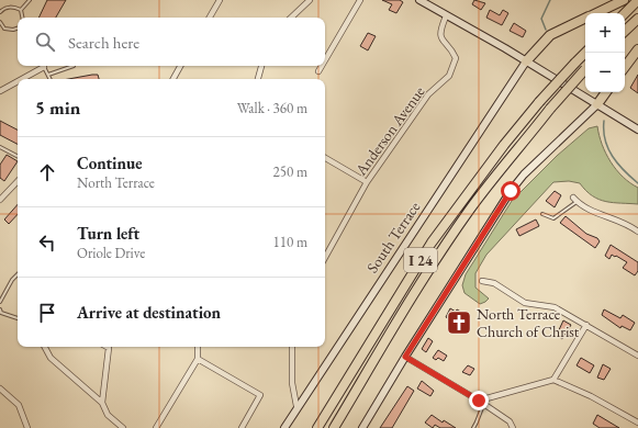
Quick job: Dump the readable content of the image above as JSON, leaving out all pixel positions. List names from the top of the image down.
{
  "streets": {
    "highway": ["I 24"],
    "street": ["Anderson Avenue", "South Terrace"]
  },
  "places": {
    "church": ["North Terrace Church of Christ"]
  },
  "page": {
    "map_buttons": ["+", "−"],
    "search": "Search here",
    "heading": ["5 min", "Walk · 360 m"],
    "list": [
      ["Continue", "North Terrace", "250 m"],
      ["Turn left", "Oriole Drive", "110 m"],
      "Arrive at destination"
    ]
  }
}
